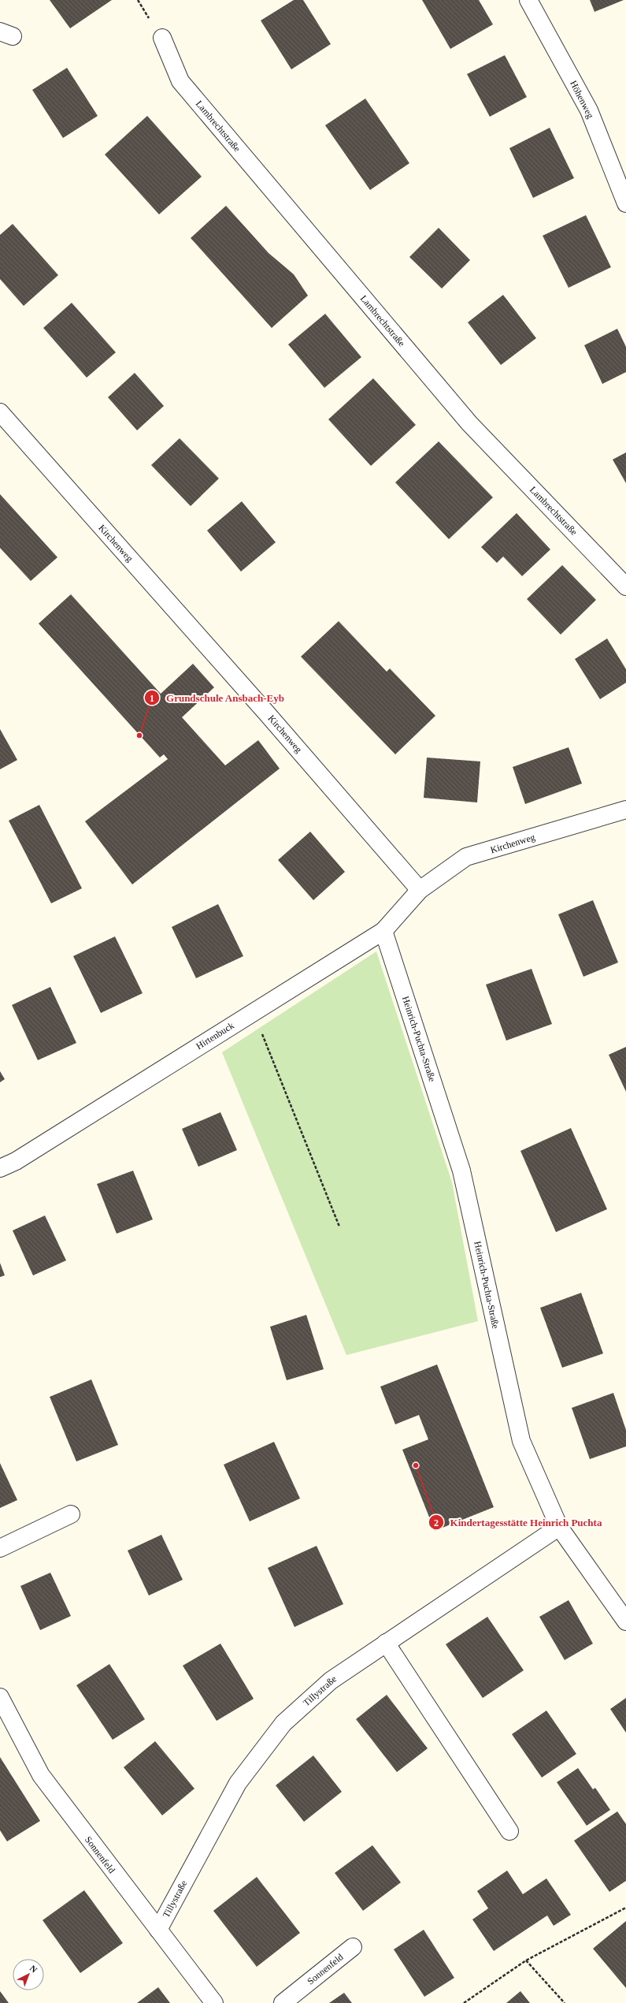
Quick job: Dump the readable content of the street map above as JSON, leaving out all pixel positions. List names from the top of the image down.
{
  "streets": {
    "street": [
      "Höhenweg",
      "Lambrechtstraße",
      "Kirchenweg",
      "Hirtenbuck",
      "Heinrich-Puchta-Straße",
      "Tillystraße",
      "Sonnenfeld"
    ]
  },
  "crossings": [
    ["Kirchenweg", "Hirtenbuck"],
    ["Hirtenbuck", "Heinrich-Puchta-Straße"],
    ["Heinrich-Puchta-Straße", "Tillystraße"],
    ["Tillystraße", "Sonnenfeld"]
  ],
  "places": ["Grundschule Ansbach-Eyb", "Kindertagesstätte Heinrich Puchta"],
  "north": "top right"
}
